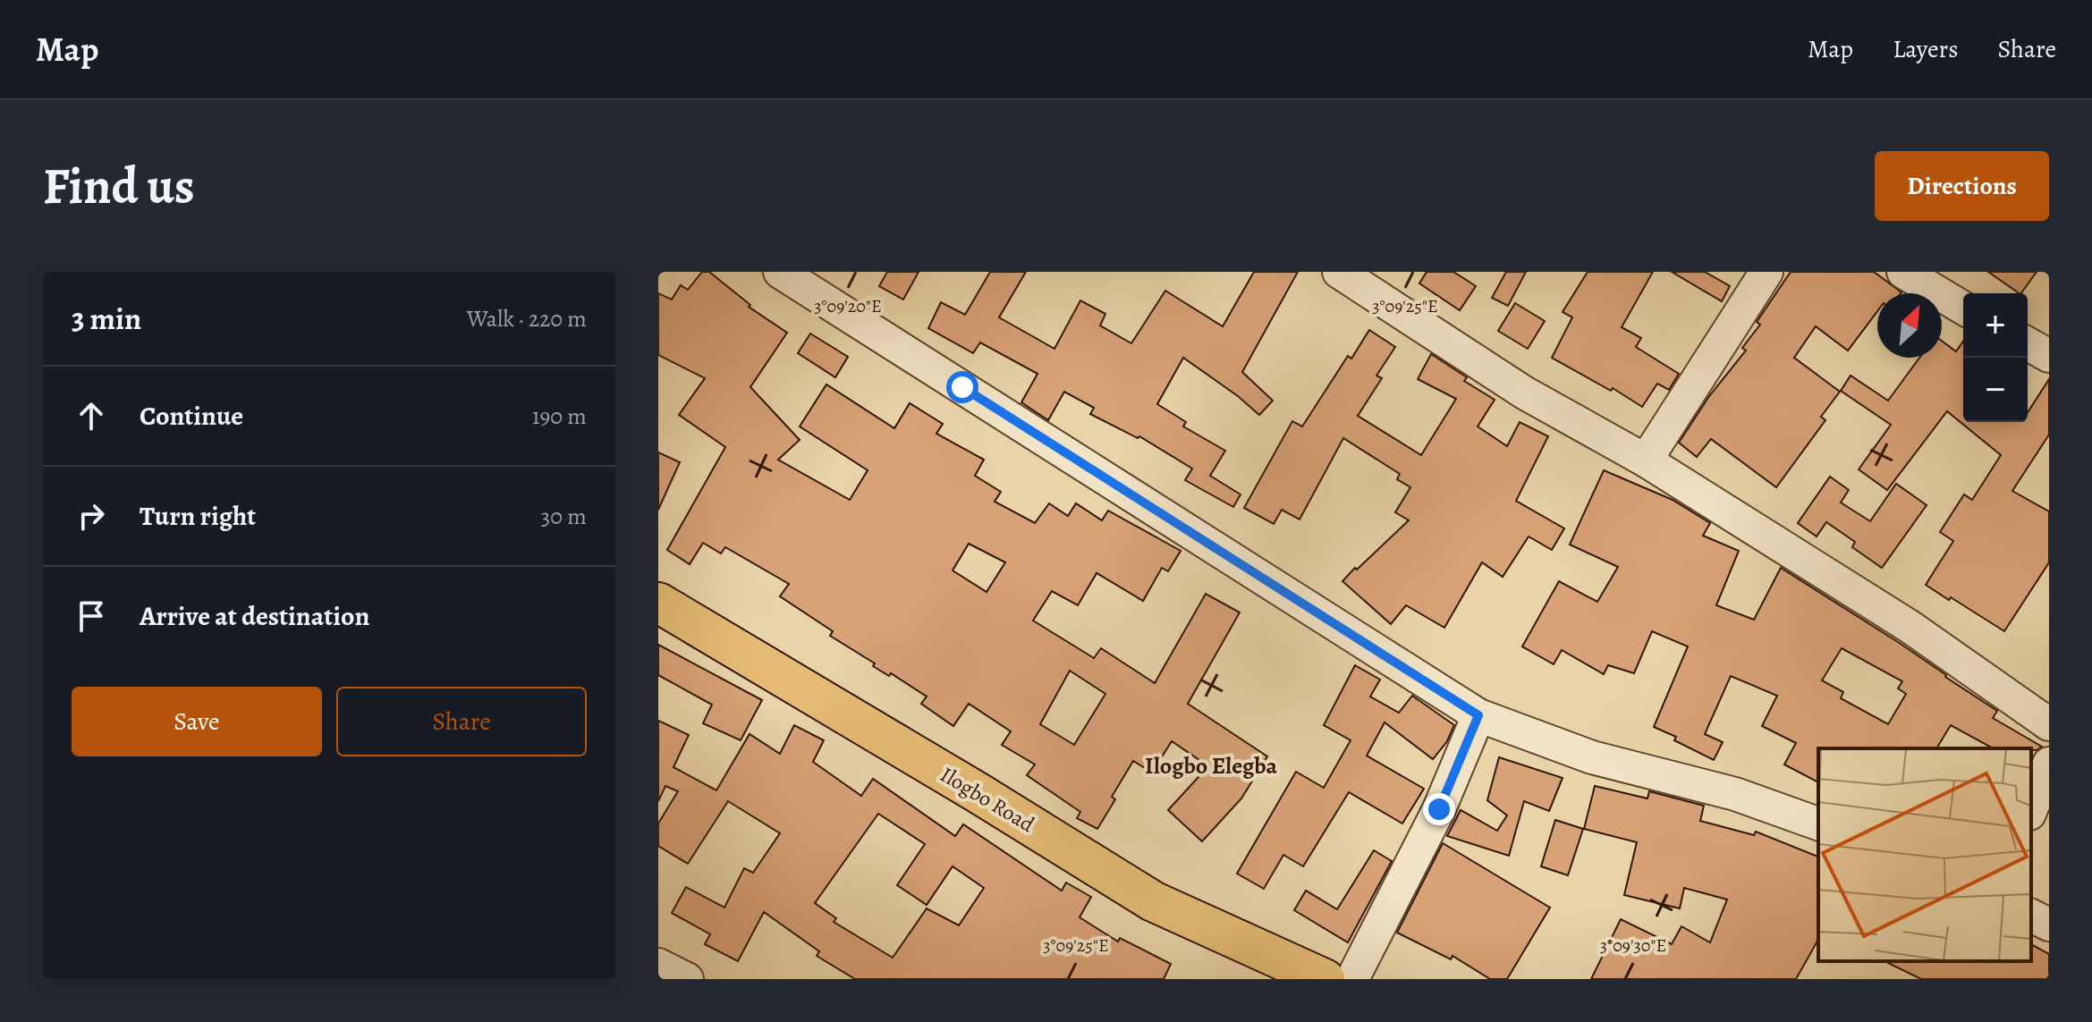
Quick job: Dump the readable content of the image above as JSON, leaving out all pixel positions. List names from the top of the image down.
{
  "streets": {
    "main road": ["Ilogbo Road"]
  },
  "districts": ["Ilogbo Elegba"],
  "north": "top right",
  "page": {
    "header": "Map",
    "nav": ["Map", "Layers", "Share"],
    "buttons": [
      "Directions",
      ["Save", "Share"]
    ],
    "title": "Find us",
    "heading": ["3 min", "Walk · 220 m"],
    "map_buttons": ["+", "−"],
    "list": [
      ["Continue", "190 m"],
      ["Turn right", "30 m"],
      "Arrive at destination"
    ]
  },
  "coordinates": ["3°09'20\"E", "3°09'25\"E", "3°09'30\"E"]
}
